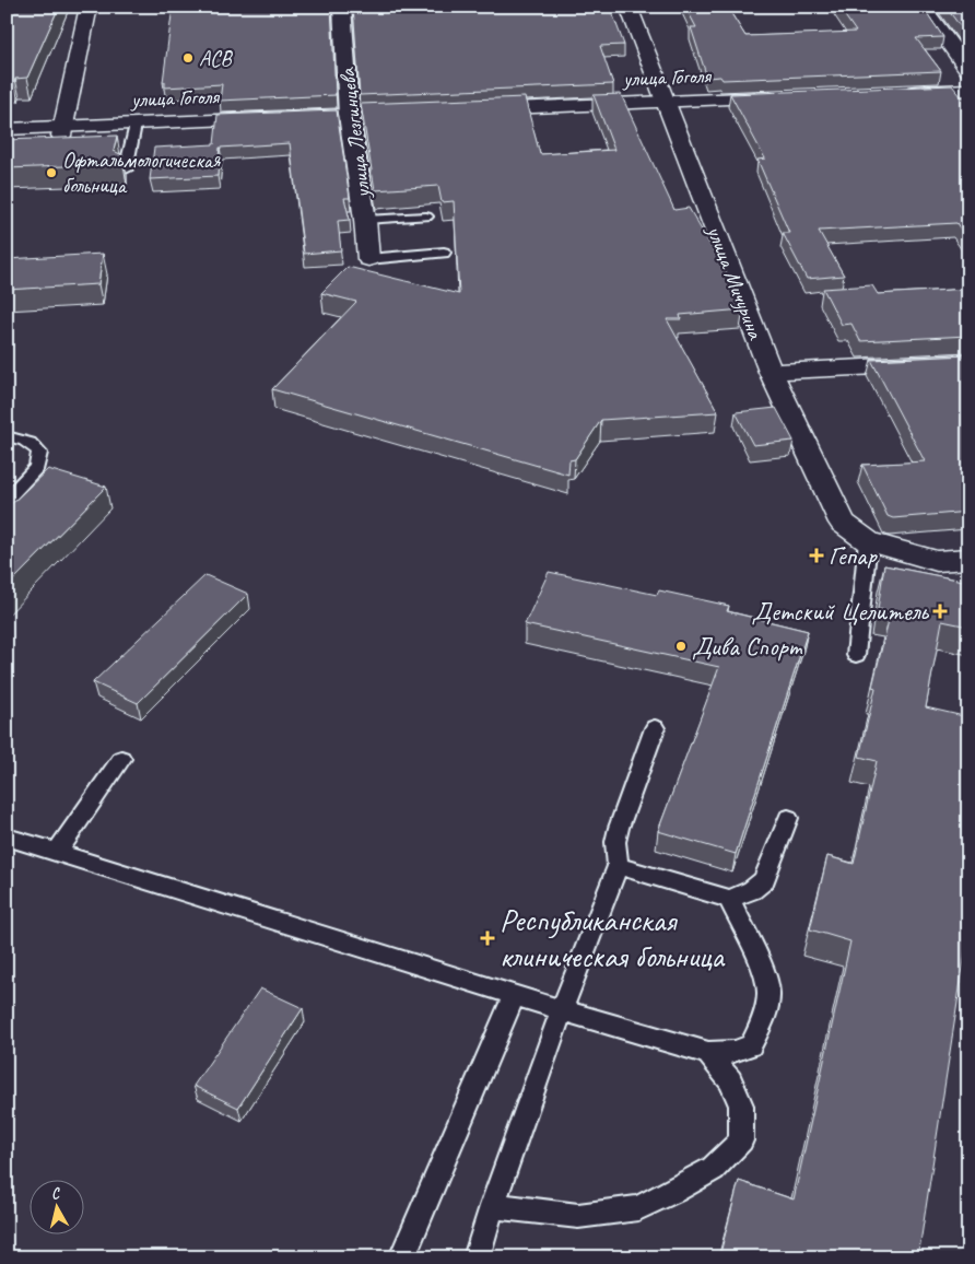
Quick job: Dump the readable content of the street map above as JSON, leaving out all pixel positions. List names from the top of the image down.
{
  "streets": {
    "street": ["улица Гоголя", "улица Лезгинцева", "улица Мичурина"]
  },
  "crossings": [
    ["улица Гоголя", "улица Лезгинцева"],
    ["улица Гоголя", "улица Мичурина"]
  ],
  "places": {
    "other": ["АCB", "Офтальмологическая больница", "Дива Спорт"],
    "health": ["Гепар", "Детский Целитель", "Республиканская клиническая больница"]
  },
  "north": "top"
}
